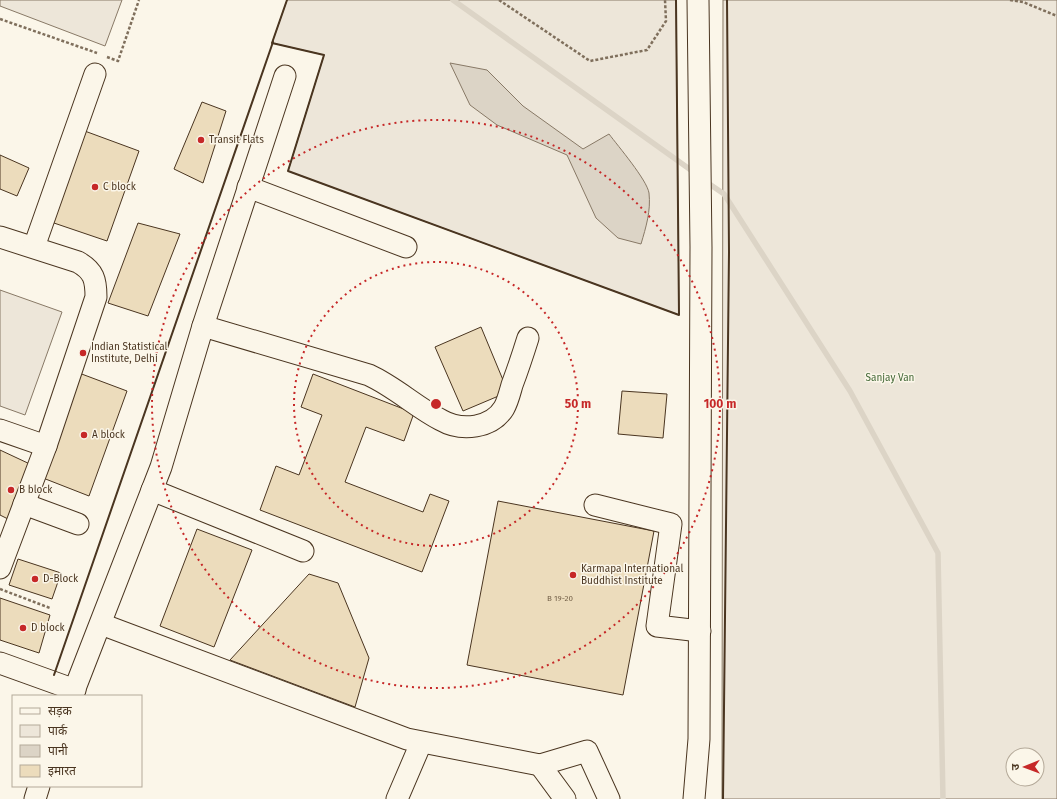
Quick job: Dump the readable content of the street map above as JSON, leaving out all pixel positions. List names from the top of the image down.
{
  "parks": ["Sanjay Van"],
  "places": [
    "Transit Flats",
    "C block",
    "Indian Statistical Institute, Delhi",
    "A block",
    "B block",
    "Karmapa International Buddhist Institute",
    "D-Block",
    "D block"
  ],
  "house_numbers": ["B 19-20"],
  "legend": [
    "सड़क",
    "पार्क",
    "पानी",
    "इमारत"
  ],
  "north": "left",
  "rings": ["50 m", "100 m"]
}
